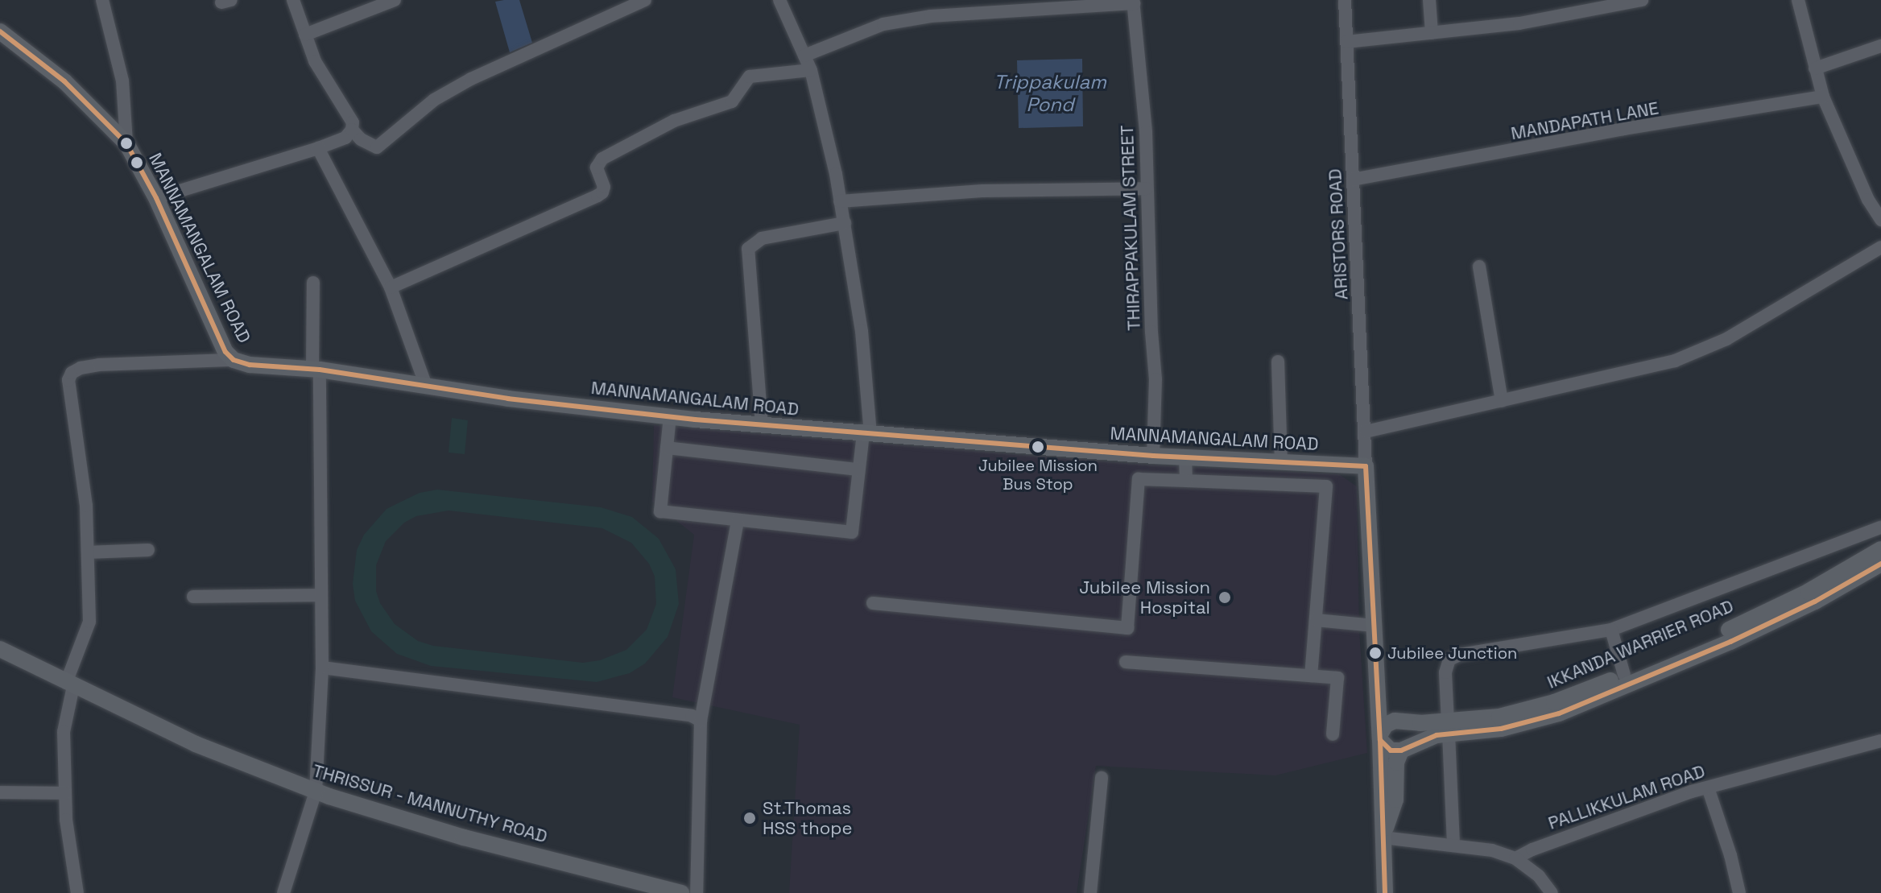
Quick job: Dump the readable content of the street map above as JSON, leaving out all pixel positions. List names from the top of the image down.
{
  "streets": {
    "main road": ["MANNAMANGALAM ROAD", "IKKANDA WARRIER ROAD", "THRISSUR - MANNUTHY ROAD"],
    "street": [
      "MANDAPATH LANE",
      "THIRAPPAKULAM STREET",
      "ARISTORS ROAD",
      "PALLIKKULAM ROAD"
    ]
  },
  "crossings": [
    ["MANDAPATH LANE", "ARISTORS ROAD"],
    ["THIRAPPAKULAM STREET", "MANNAMANGALAM ROAD"],
    ["ARISTORS ROAD", "MANNAMANGALAM ROAD"]
  ],
  "water": ["Trippakulam Pond"],
  "places": [
    "Jubilee Mission Bus Stop",
    "Jubilee Mission Hospital",
    "Jubilee Junction",
    "St.Thomas HSS thope"
  ]
}
